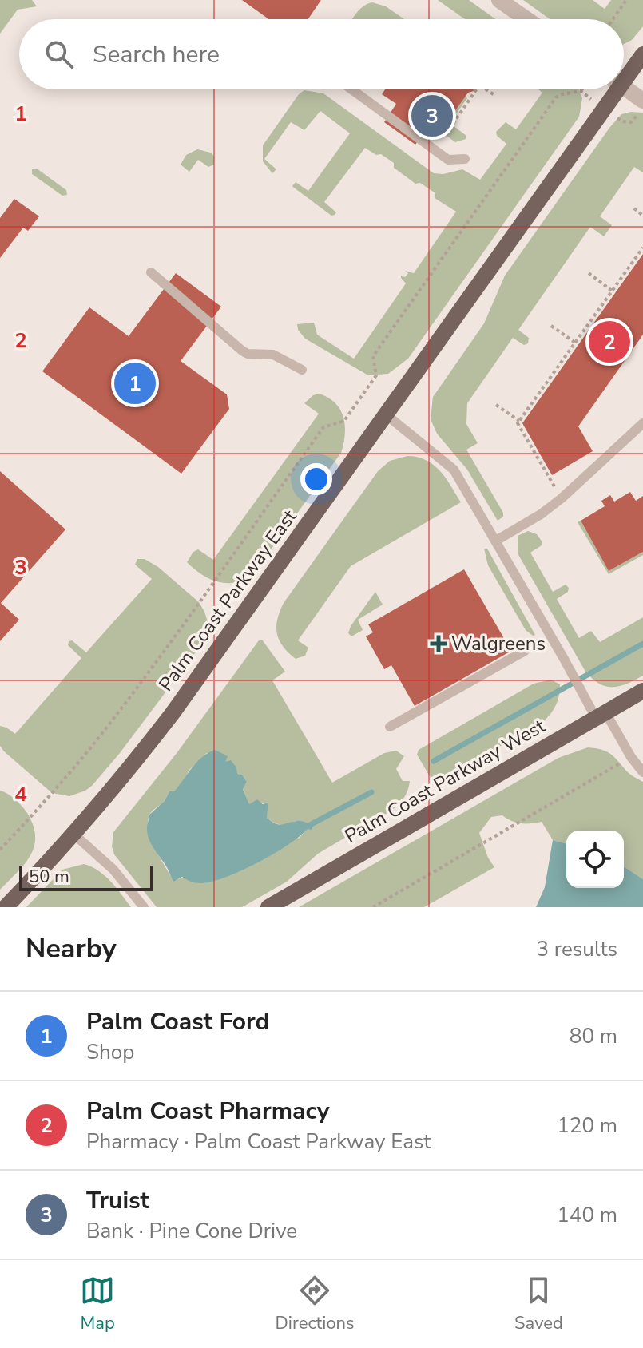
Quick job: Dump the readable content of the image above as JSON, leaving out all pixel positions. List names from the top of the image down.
{
  "streets": {
    "main road": ["Palm Coast Parkway East", "Palm Coast Parkway West"]
  },
  "places": {
    "health": ["Walgreens"]
  },
  "scale_bar": "50 m",
  "page": {
    "search": "Search here",
    "pins": ["3", "2", "1"],
    "scale": "50 m",
    "heading": ["Nearby", "3 results"],
    "list": [
      {
        "mark": "1",
        "name": "Palm Coast Ford",
        "note": "Shop",
        "value": "80 m"
      },
      {
        "mark": "2",
        "name": "Palm Coast Pharmacy",
        "note": "Pharmacy · Palm Coast Parkway East",
        "value": "120 m"
      },
      {
        "mark": "3",
        "name": "Truist",
        "note": "Bank · Pine Cone Drive",
        "value": "140 m"
      }
    ],
    "nav": ["Map", "Directions", "Saved"]
  },
  "grid": {
    "rows": [
      "1",
      "2",
      "3",
      "4"
    ]
  }
}
